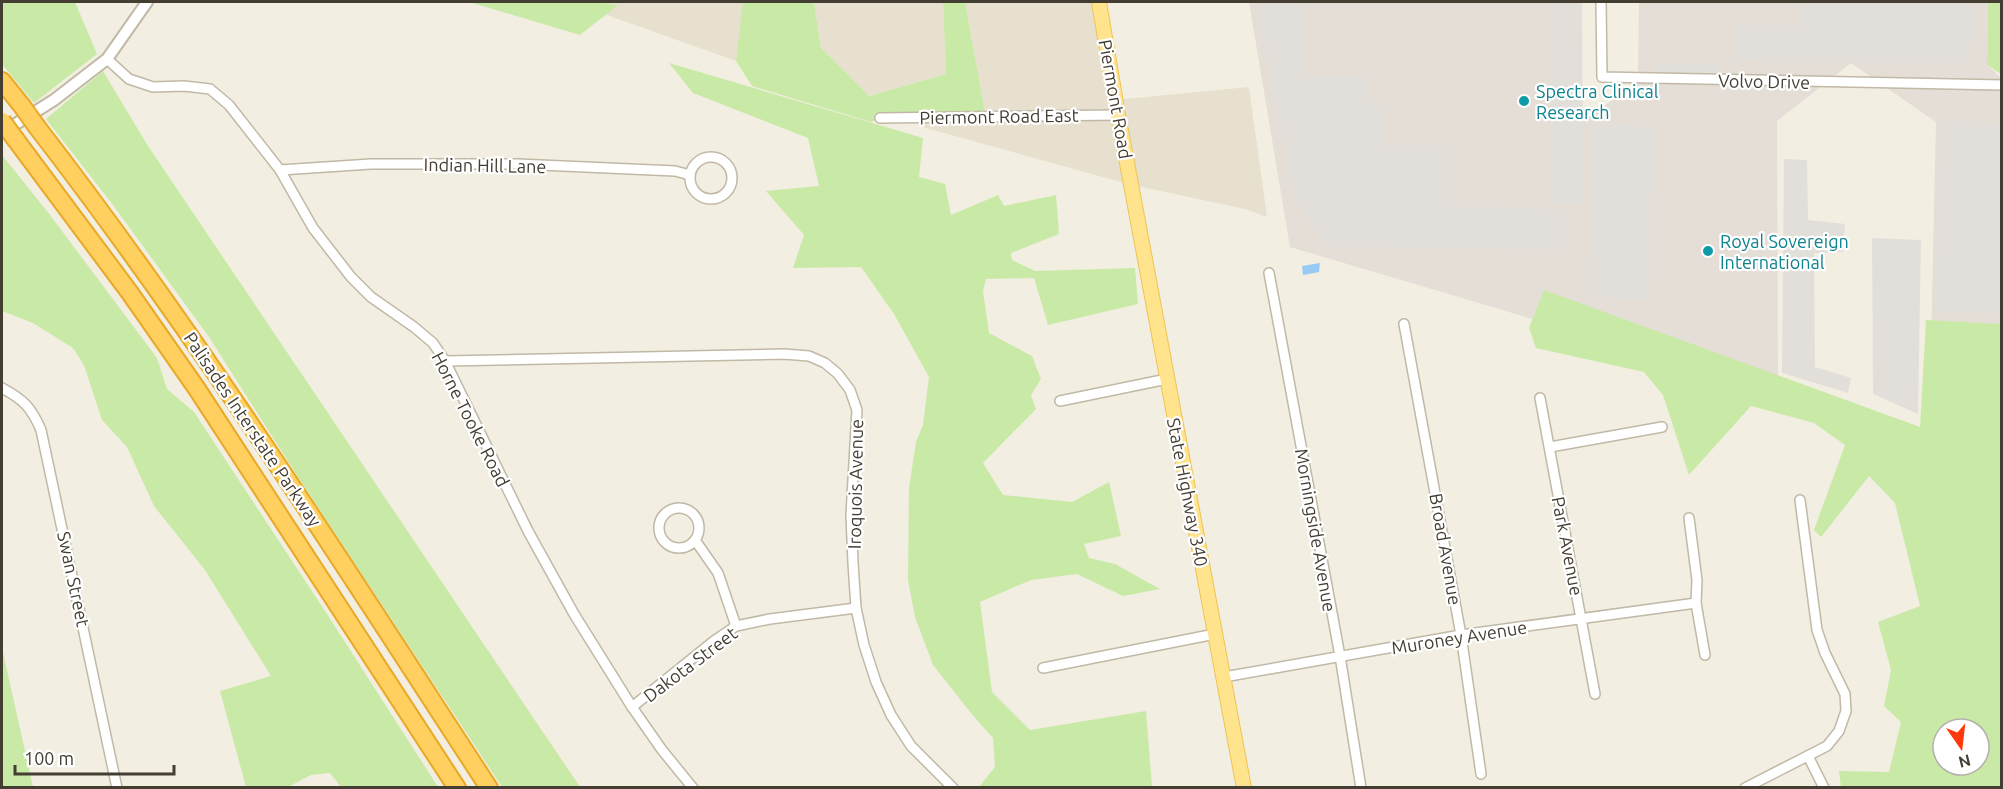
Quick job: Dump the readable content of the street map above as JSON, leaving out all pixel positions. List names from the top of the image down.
{
  "streets": {
    "highway": ["Palisades Interstate Parkway"],
    "main road": ["Piermont Road", "State Highway 340"],
    "street": [
      "Volvo Drive",
      "Piermont Road East",
      "Indian Hill Lane",
      "Horne Tooke Road",
      "Iroquois Avenue",
      "Morningside Avenue",
      "Park Avenue",
      "Broad Avenue",
      "Swan Street",
      "Muroney Avenue",
      "Dakota Street"
    ]
  },
  "crossings": [
    ["Piermont Road", "Piermont Road East"],
    ["Piermont Road", "State Highway 340"],
    ["Indian Hill Lane", "Horne Tooke Road"],
    ["Horne Tooke Road", "Iroquois Avenue"],
    ["Horne Tooke Road", "Dakota Street"],
    ["Iroquois Avenue", "Dakota Street"],
    ["State Highway 340", "Muroney Avenue"],
    ["Morningside Avenue", "Muroney Avenue"],
    ["Park Avenue", "Muroney Avenue"],
    ["Broad Avenue", "Muroney Avenue"]
  ],
  "places": ["Spectra Clinical Research", "Royal Sovereign International"],
  "scale_bar": "100 m",
  "north": "bottom"
}
